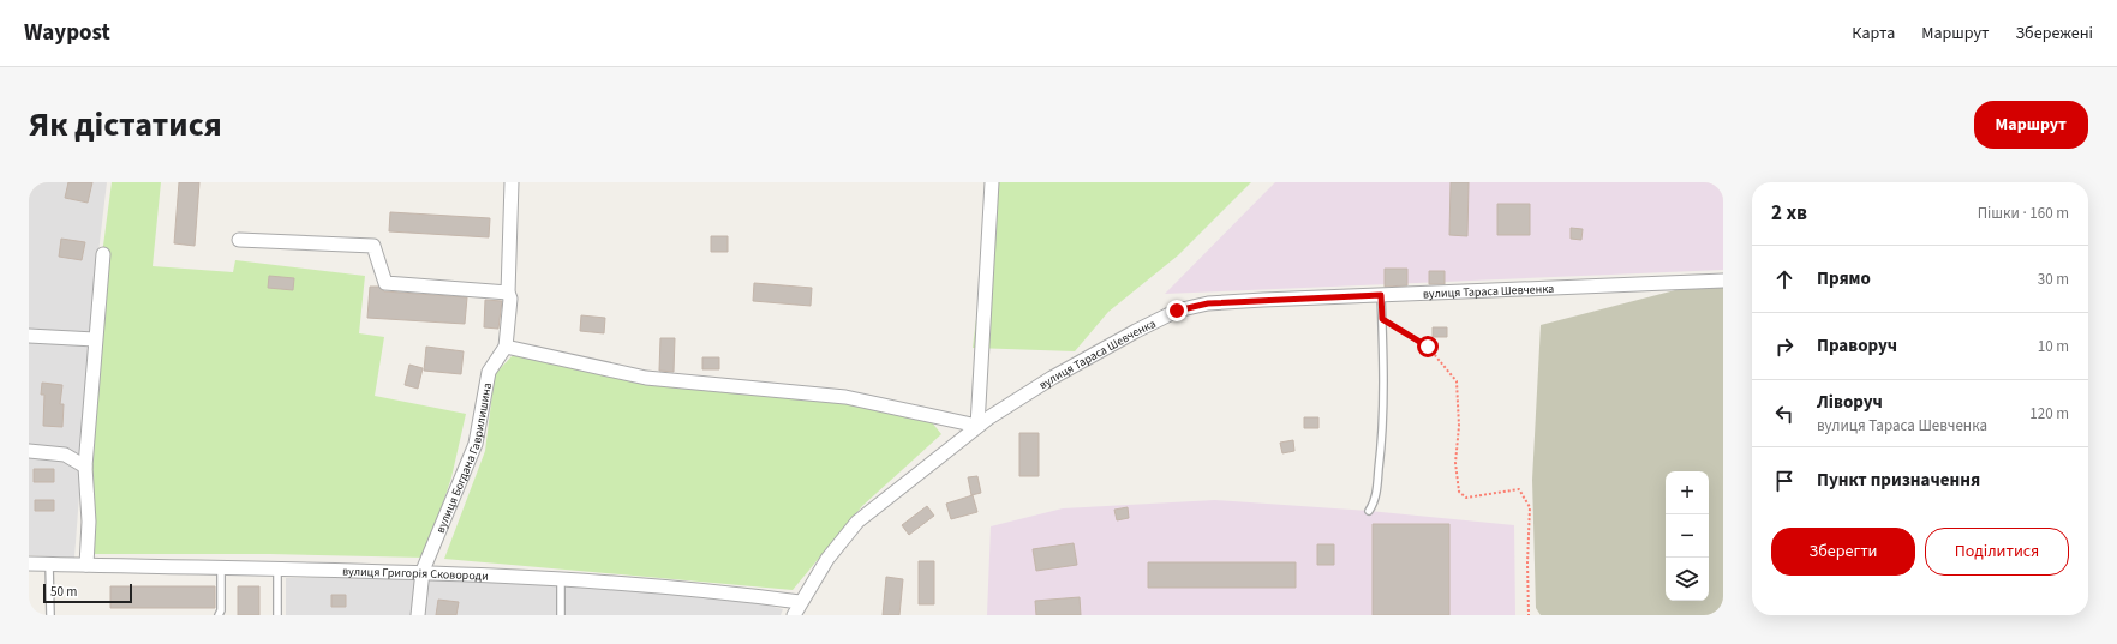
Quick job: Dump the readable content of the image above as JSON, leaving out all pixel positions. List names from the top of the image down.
{
  "streets": {
    "street": ["вулиця Тараса Шевченка", "вулиця Богдана Гаврилишина", "вулиця Григорія Сковороди"]
  },
  "crossings": [
    ["вулиця Тараса Шевченка", "вулиця Григорія Сковороди"],
    ["вулиця Богдана Гаврилишина", "вулиця Григорія Сковороди"]
  ],
  "scale_bar": "50 m",
  "page": {
    "header": "Waypost",
    "nav": ["Карта", "Маршрут", "Збережені"],
    "title": "Як дістатися",
    "buttons": [
      "Маршрут",
      ["Зберегти", "Поділитися"]
    ],
    "heading": ["2 хв", "Пішки · 160 m"],
    "list": [
      ["Прямо", "30 m"],
      ["Праворуч", "10 m"],
      ["Ліворуч", "вулиця Тараса Шевченка", "120 m"],
      "Пункт призначення"
    ],
    "map_buttons": ["+", "−"],
    "scale": "50 m"
  }
}
